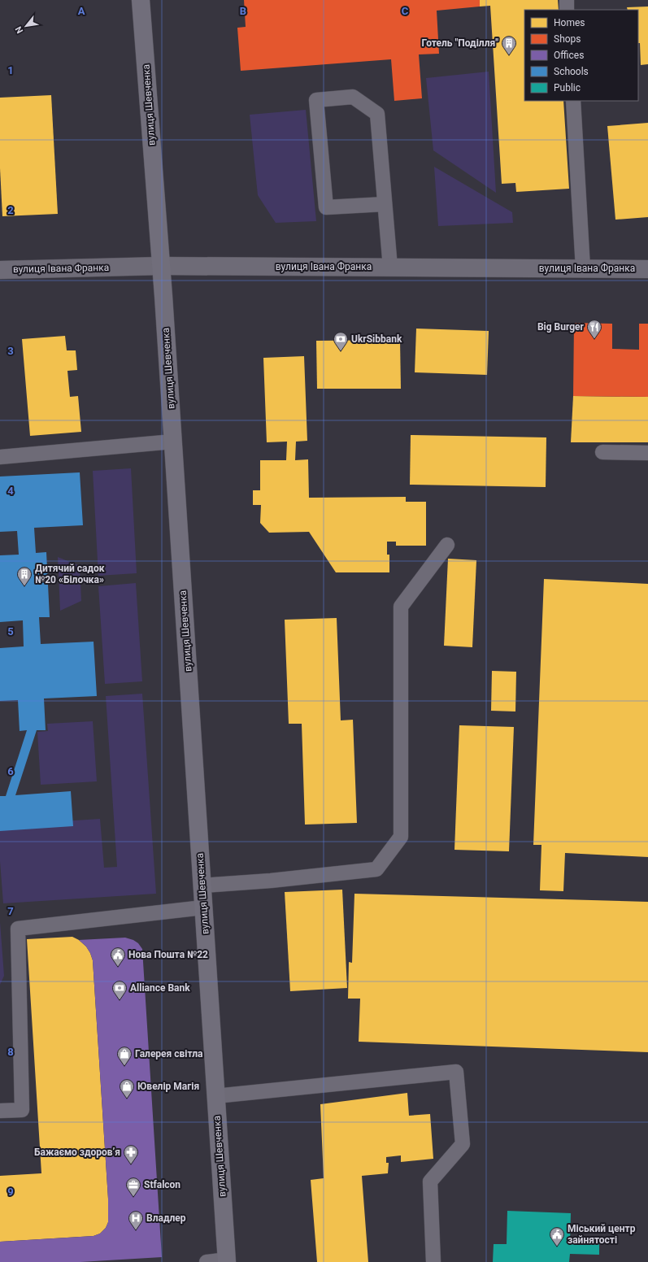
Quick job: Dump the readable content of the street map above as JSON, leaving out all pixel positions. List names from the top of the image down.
{
  "streets": {
    "main road": ["вулиця Шевченка"],
    "street": ["вулиця Івана Франка"]
  },
  "crossings": [
    ["вулиця Шевченка", "вулиця Івана Франка"]
  ],
  "places": {
    "building": ["Готель \"Поділля\"", "Дитячий садок №20 «Білочка»"],
    "restaurant": ["Big Burger"],
    "bank": ["UkrSibbank", "Alliance Bank"],
    "public building": ["Нова Пошта №22", "Міський центр зайнятості"],
    "shop": ["Галерея світла", "Ювелір Магія"],
    "pharmacy": ["Бажаємо здоровʼя"],
    "office": ["Stfalcon"],
    "hospital": ["Владлер"]
  },
  "legend": [
    "Homes",
    "Shops",
    "Offices",
    "Schools",
    "Public"
  ],
  "north": "bottom left",
  "grid": {
    "columns": ["A", "B", "C"],
    "rows": [
      "1",
      "2",
      "3",
      "4",
      "5",
      "6",
      "7",
      "8",
      "9"
    ]
  }
}
